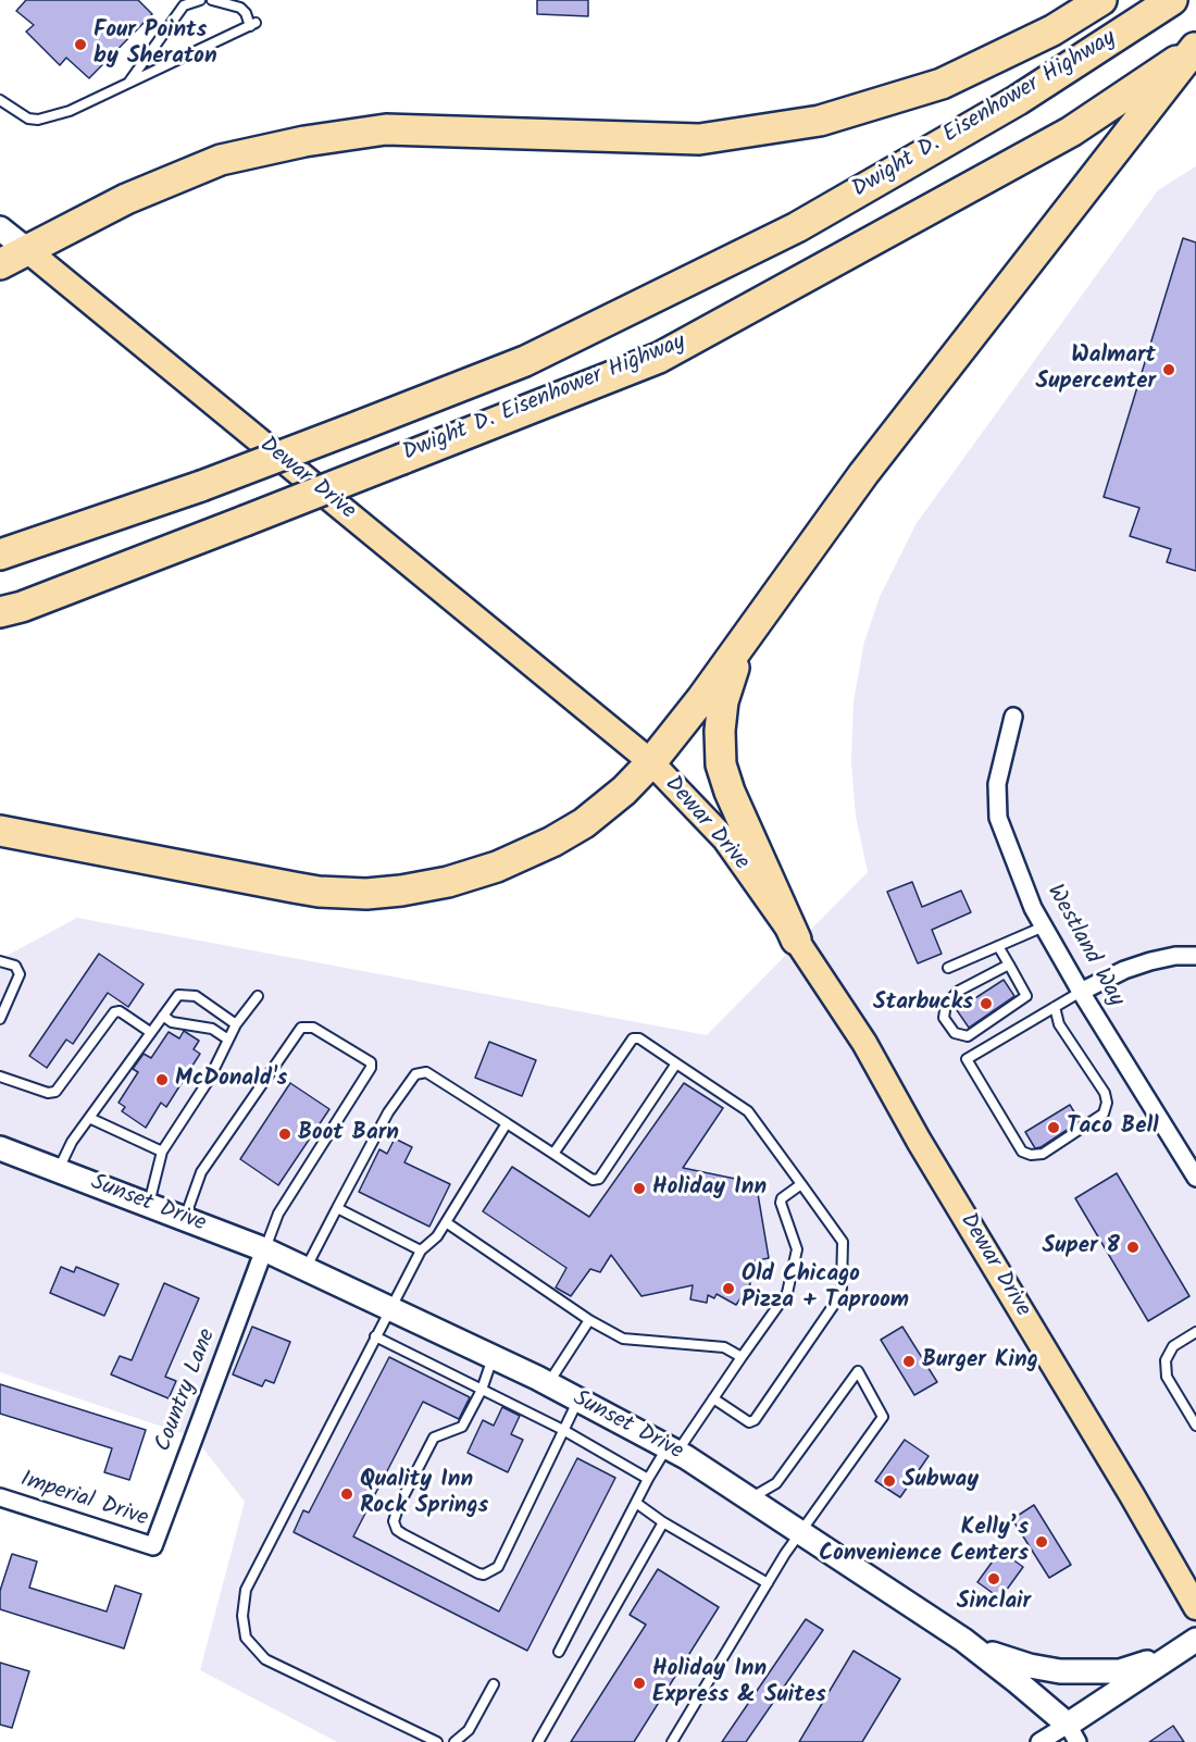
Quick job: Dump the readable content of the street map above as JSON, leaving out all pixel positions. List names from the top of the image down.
{
  "streets": {
    "highway": ["Dwight D. Eisenhower Highway"],
    "main road": ["Dewar Drive"],
    "street": [
      "Westland Way",
      "Sunset Drive",
      "Country Lane",
      "Imperial Drive"
    ]
  },
  "crossings": [
    ["Sunset Drive", "Country Lane"],
    ["Country Lane", "Imperial Drive"]
  ],
  "places": [
    "Four Points by Sheraton",
    "Walmart Supercenter",
    "Starbucks",
    "McDonald's",
    "Taco Bell",
    "Boot Barn",
    "Holiday Inn",
    "Super 8",
    "Old Chicago Pizza + Taproom",
    "Burger King",
    "Subway",
    "Quality Inn Rock Springs",
    "Kelly’s Convenience Centers",
    "Sinclair",
    "Holiday Inn Express & Suites"
  ]
}
